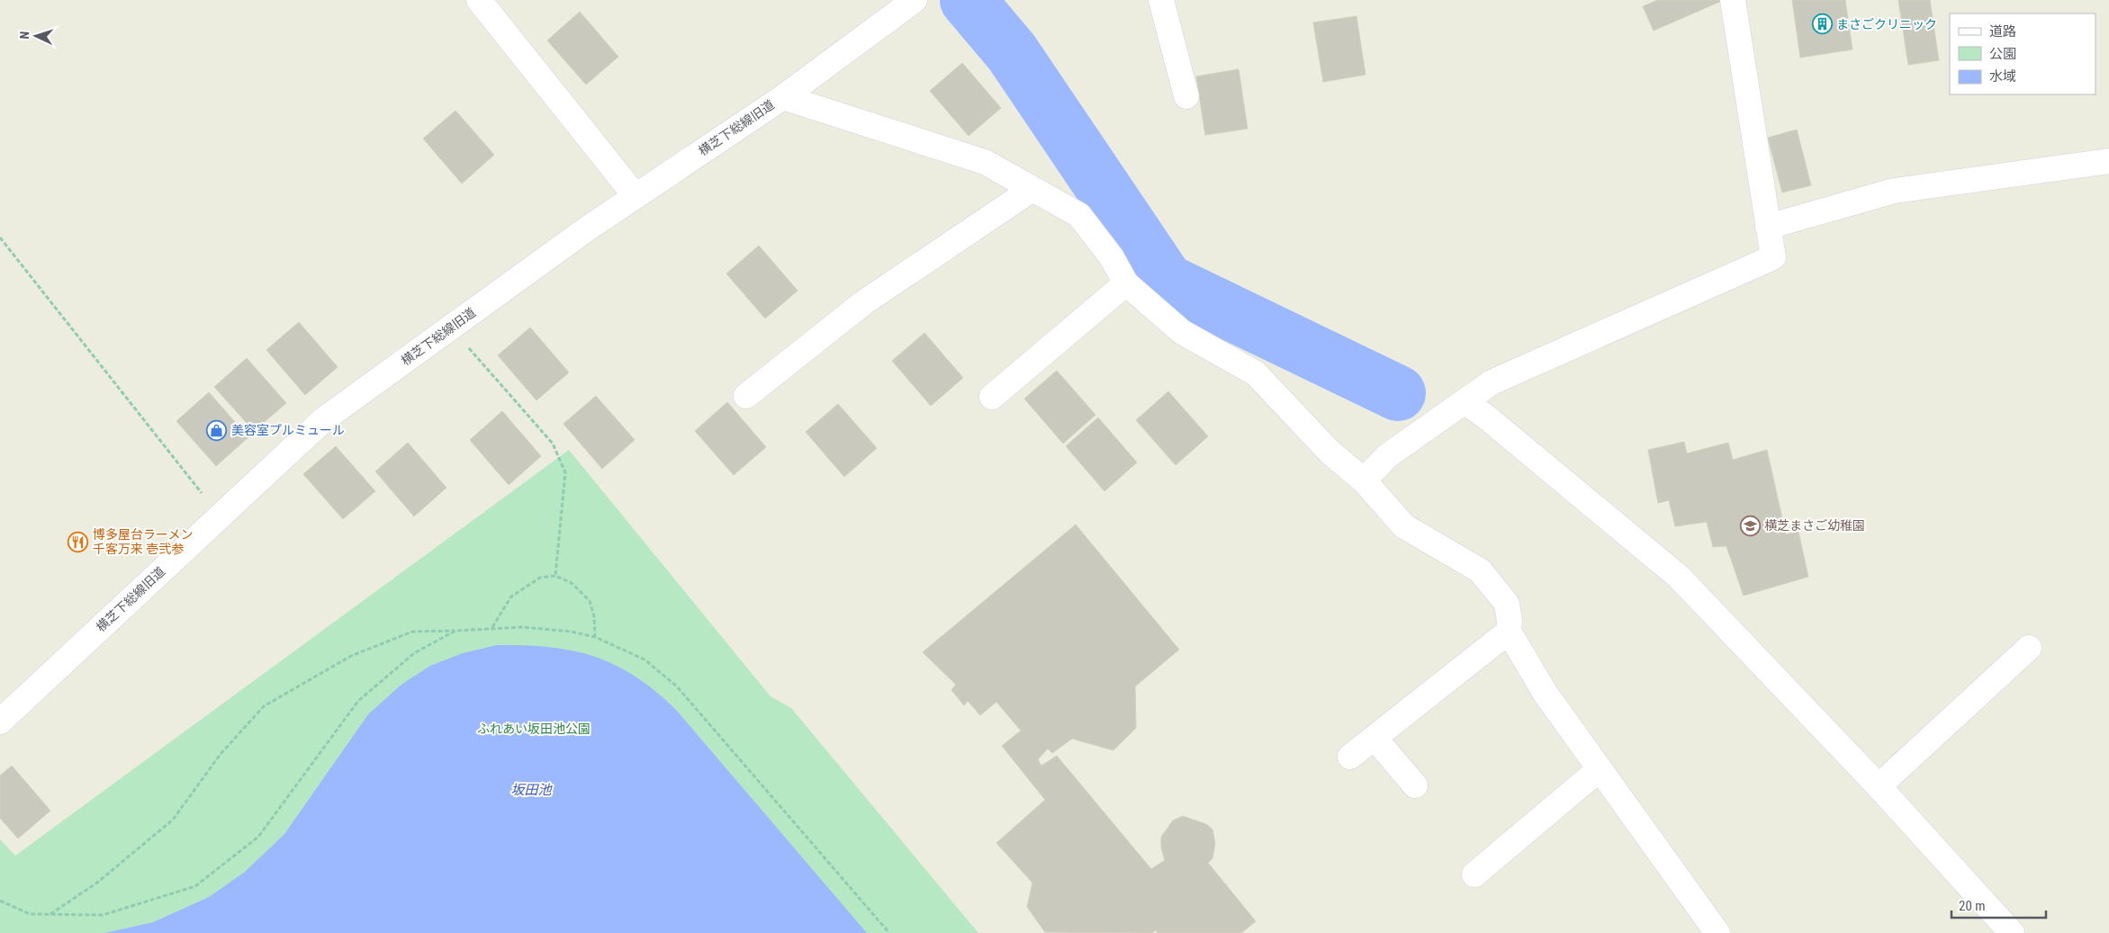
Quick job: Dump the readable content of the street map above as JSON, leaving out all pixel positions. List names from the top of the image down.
{
  "streets": {
    "street": ["横芝下総線旧道"]
  },
  "water": ["坂田池"],
  "parks": ["ふれあい坂田池公園"],
  "places": {
    "building": ["まさごクリニック"],
    "shop": ["美容室プルミュール"],
    "school or university": ["横芝まさご幼稚園"],
    "restaurant": ["博多屋台ラーメン 千客万来 壱弐参"]
  },
  "legend": ["道路", "公園", "水域"],
  "scale_bar": "20 m",
  "north": "left"
}
